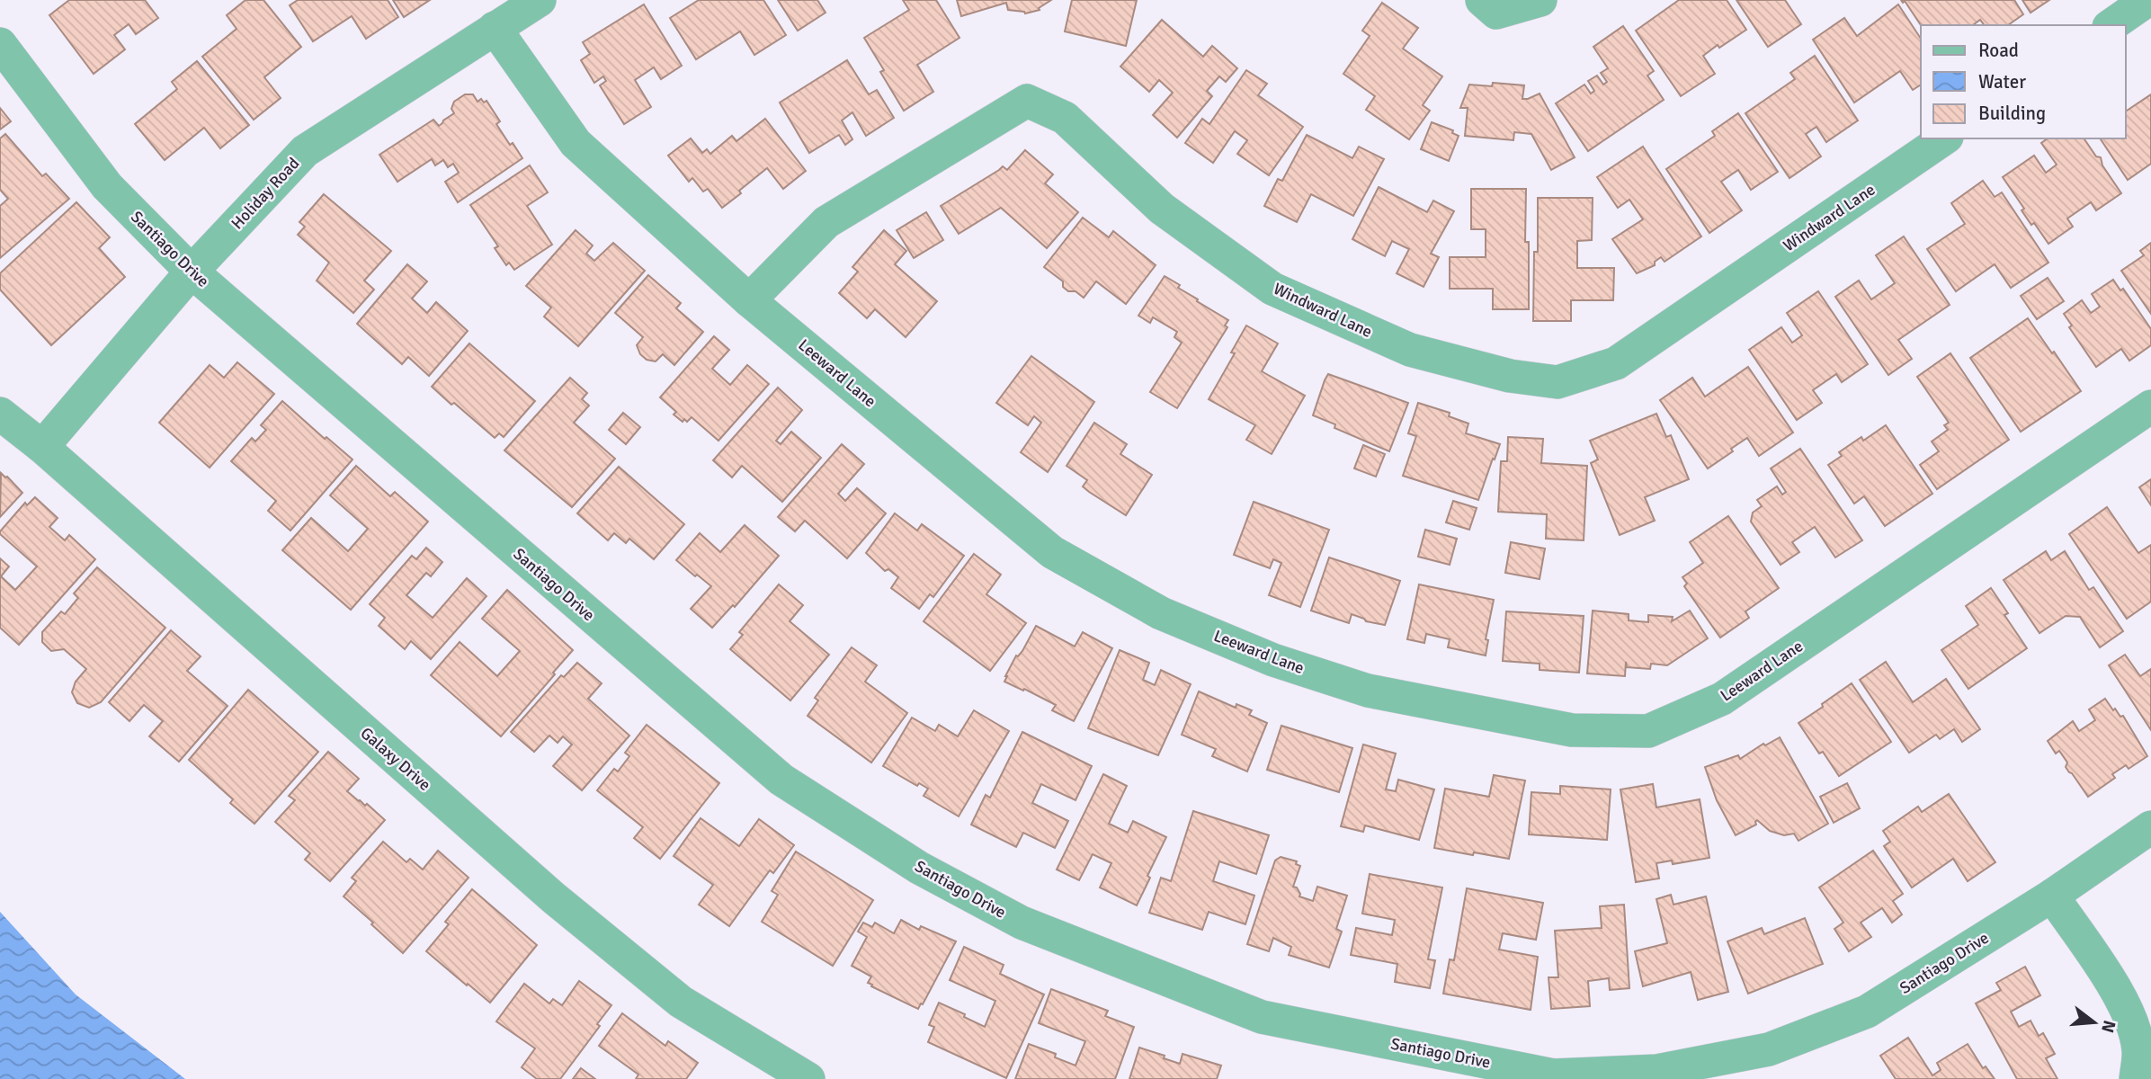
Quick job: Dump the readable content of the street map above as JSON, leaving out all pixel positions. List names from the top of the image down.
{
  "streets": {
    "street": [
      "Holiday Road",
      "Windward Lane",
      "Santiago Drive",
      "Leeward Lane",
      "Galaxy Drive"
    ]
  },
  "crossings": [
    ["Holiday Road", "Santiago Drive"],
    ["Holiday Road", "Leeward Lane"],
    ["Holiday Road", "Galaxy Drive"],
    ["Windward Lane", "Leeward Lane"]
  ],
  "legend": ["Road", "Water", "Building"],
  "north": "right"
}
